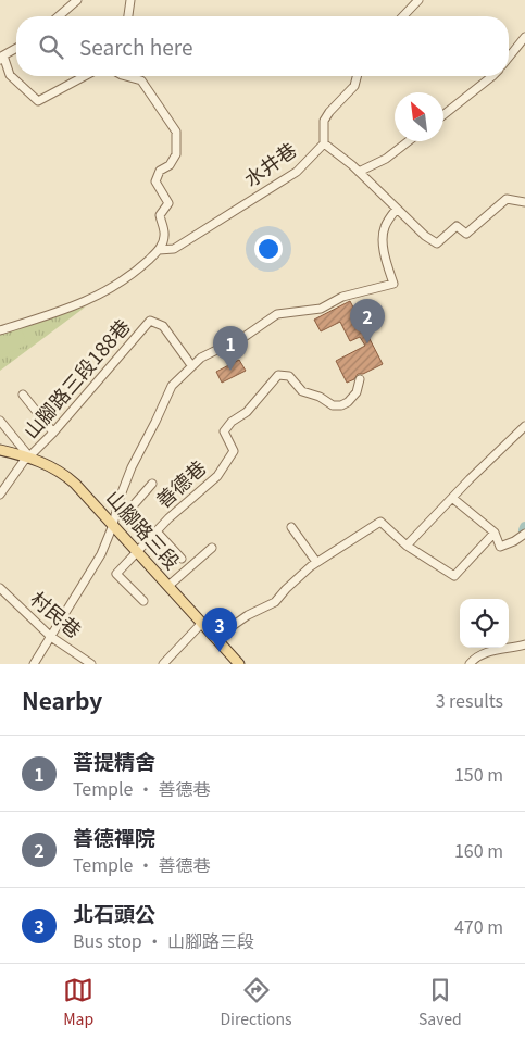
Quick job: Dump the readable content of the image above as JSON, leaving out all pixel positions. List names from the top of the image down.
{
  "streets": {
    "main road": ["山腳路三段"],
    "street": [
      "水井巷",
      "山腳路三段188巷",
      "善德巷",
      "村民巷"
    ]
  },
  "crossings": [
    ["山腳路三段188巷", "山腳路三段"],
    ["善德巷", "山腳路三段"]
  ],
  "north": "top left",
  "page": {
    "search": "Search here",
    "pins": ["2", "1", "3"],
    "heading": ["Nearby", "3 results"],
    "list": [
      {
        "mark": "1",
        "name": "菩提精舍",
        "note": "Temple · 善德巷",
        "value": "150 m"
      },
      {
        "mark": "2",
        "name": "善德禪院",
        "note": "Temple · 善德巷",
        "value": "160 m"
      },
      {
        "mark": "3",
        "name": "北石頭公",
        "note": "Bus stop · 山腳路三段",
        "value": "470 m"
      }
    ],
    "nav": ["Map", "Directions", "Saved"]
  }
}
